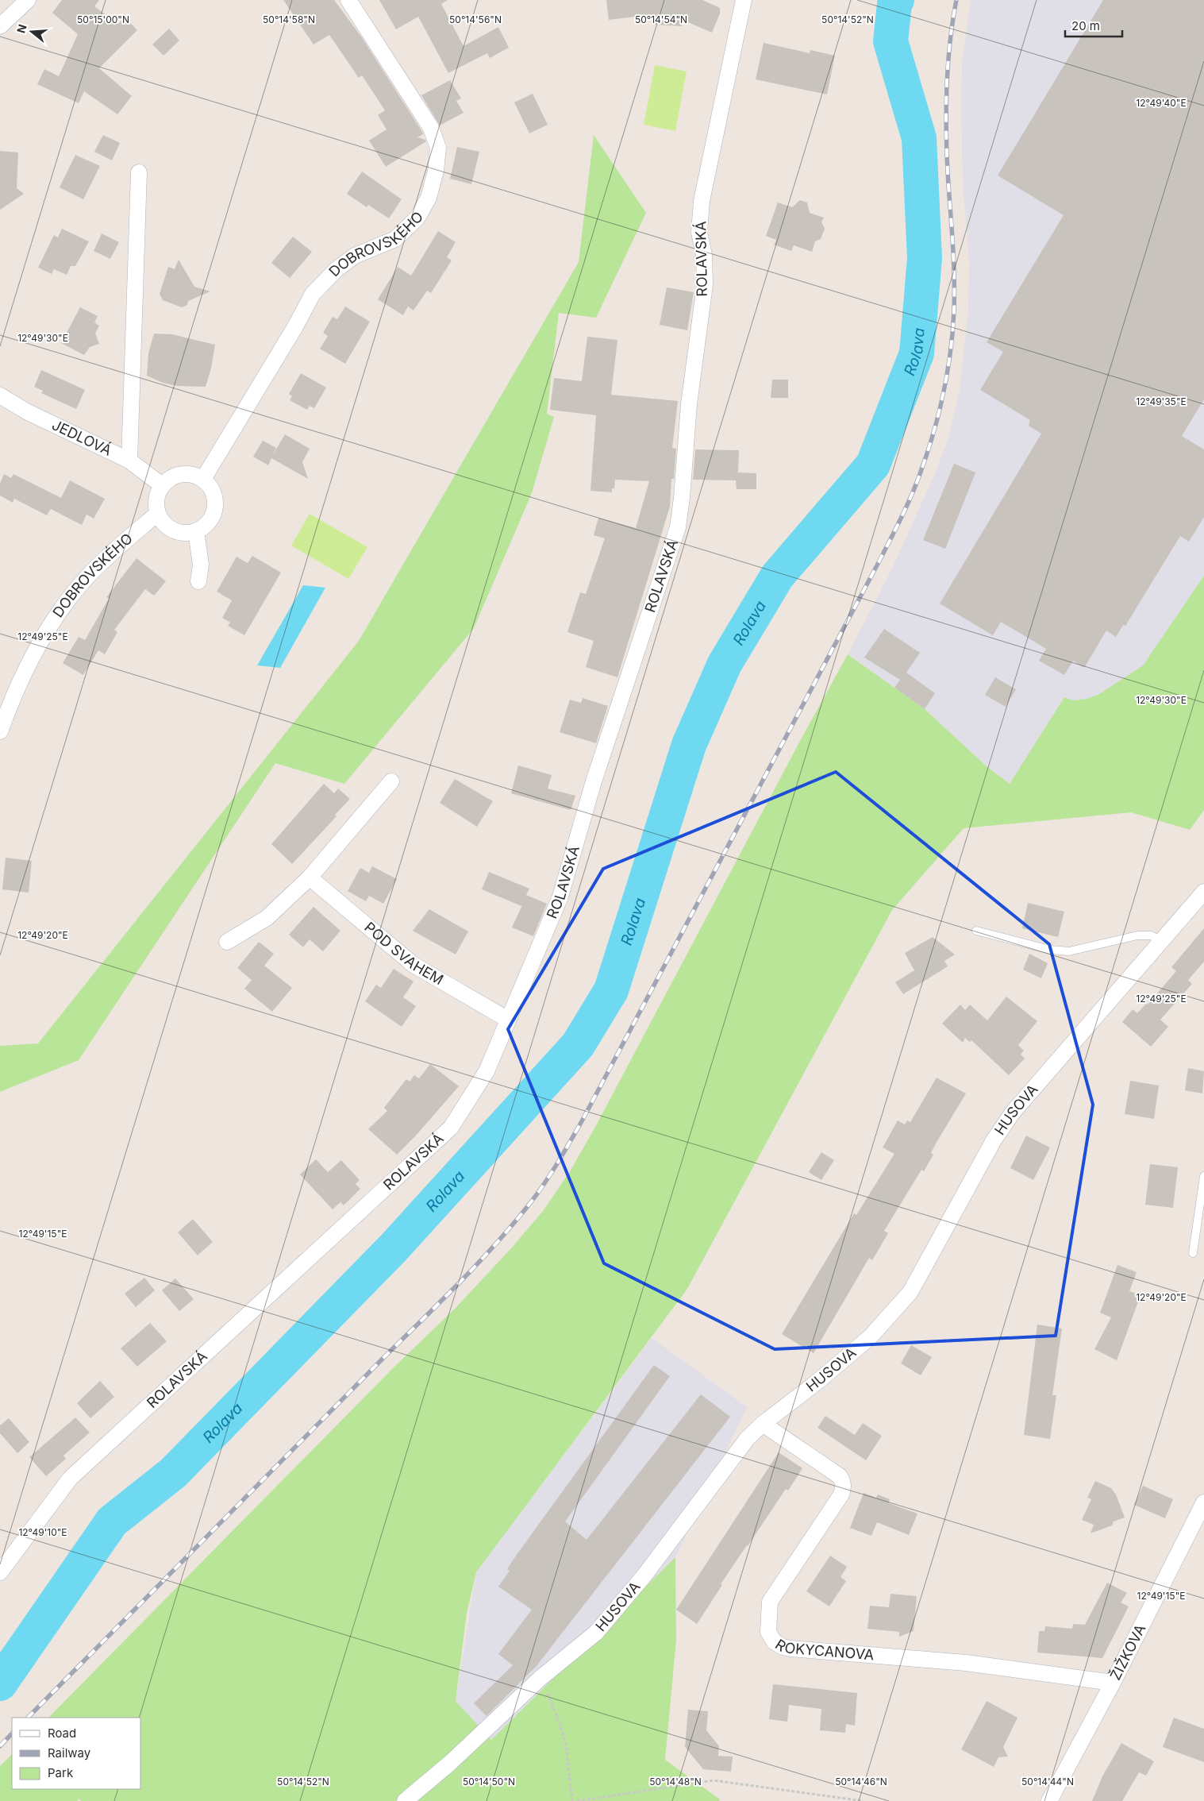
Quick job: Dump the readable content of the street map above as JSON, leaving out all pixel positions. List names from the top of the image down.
{
  "streets": {
    "street": [
      "DOBROVSKÉHO",
      "ROLAVSKÁ",
      "JEDLOVÁ",
      "POD SVAHEM",
      "HUSOVA",
      "ROKYCANOVA",
      "ŽIŽKOVA"
    ]
  },
  "crossings": [
    ["DOBROVSKÉHO", "JEDLOVÁ"],
    ["ROLAVSKÁ", "POD SVAHEM"],
    ["HUSOVA", "ROKYCANOVA"],
    ["ROKYCANOVA", "ŽIŽKOVA"]
  ],
  "water": ["Rolava"],
  "legend": ["Road", "Railway", "Park"],
  "scale_bar": "20 m",
  "north": "left",
  "coordinates": [
    "50°15'00\"N",
    "50°14'58\"N",
    "50°14'56\"N",
    "50°14'54\"N",
    "50°14'52\"N",
    "12°49'40\"E",
    "12°49'30\"E",
    "12°49'35\"E",
    "12°49'25\"E",
    "12°49'20\"E",
    "12°49'15\"E",
    "12°49'10\"E",
    "50°14'50\"N",
    "50°14'48\"N",
    "50°14'46\"N",
    "50°14'44\"N"
  ]
}
